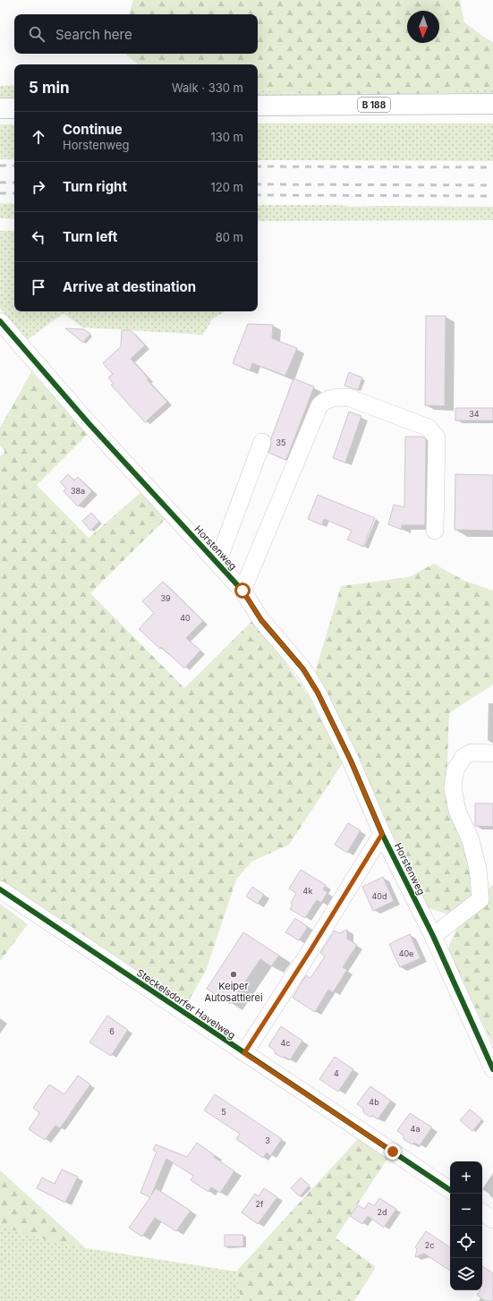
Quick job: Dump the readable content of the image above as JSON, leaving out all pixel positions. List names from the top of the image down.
{
  "streets": {
    "main road": ["B 188"],
    "street": ["Horstenweg", "Steckelsdorfer Havelweg"]
  },
  "places": ["Keiper Autosattlerei"],
  "house_numbers": [
    "34",
    "35",
    "38a",
    "39",
    "40",
    "4k",
    "40d",
    "40e",
    "6",
    "4c",
    "4",
    "4b",
    "5",
    "4a",
    "3",
    "2f",
    "2d",
    "2c"
  ],
  "north": "bottom",
  "page": {
    "search": "Search here",
    "heading": ["5 min", "Walk · 330 m"],
    "list": [
      ["Continue", "Horstenweg", "130 m"],
      ["Turn right", "120 m"],
      ["Turn left", "80 m"],
      "Arrive at destination"
    ],
    "map_buttons": ["+", "−"]
  }
}
